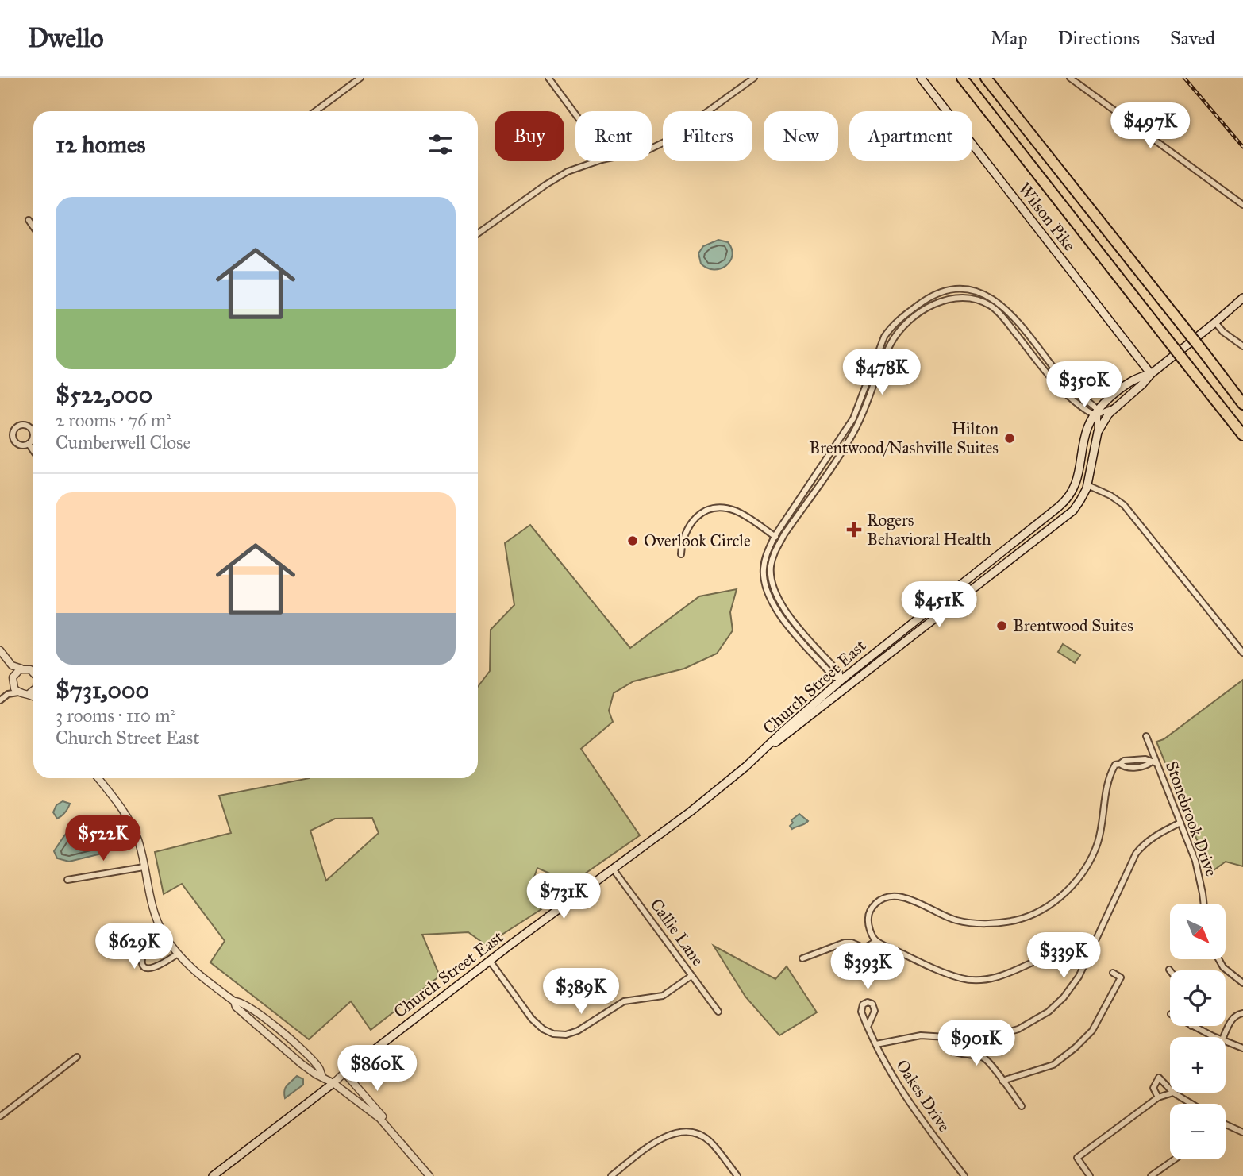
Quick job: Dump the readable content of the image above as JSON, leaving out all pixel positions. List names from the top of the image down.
{
  "streets": {
    "main road": ["Wilson Pike", "Church Street East"],
    "street": ["Stonebrook Drive", "Callie Lane", "Oakes Drive"]
  },
  "crossings": [
    ["Wilson Pike", "Church Street East"],
    ["Church Street East", "Callie Lane"]
  ],
  "places": {
    "other": ["Hilton Brentwood/Nashville Suites", "Overlook Circle", "Brentwood Suites"],
    "health": ["Rogers Behavioral Health"]
  },
  "north": "bottom right",
  "page": {
    "header": "Dwello",
    "nav": ["Map", "Directions", "Saved"],
    "price": [
      "$497K",
      "$478K",
      "$350K",
      "$451K",
      "$522K",
      "$731K",
      "$629K",
      "$339K",
      "$393K",
      "$389K",
      "$901K",
      "$860K"
    ],
    "chip": [
      "Buy",
      "Rent",
      "Filters",
      "New",
      "Apartment"
    ],
    "heading": "12 homes",
    "list": [
      {
        "name": "$522,000",
        "note": "2 rooms · 76 m² · Cumberwell Close"
      },
      {
        "name": "$731,000",
        "note": "3 rooms · 110 m² · Church Street East"
      }
    ],
    "map_buttons": ["+", "−"]
  }
}
